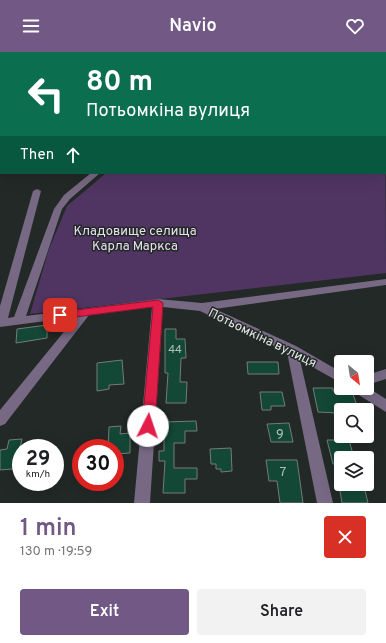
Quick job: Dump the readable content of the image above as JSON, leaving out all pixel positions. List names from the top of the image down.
{
  "streets": {
    "street": ["Потьомкіна вулиця"]
  },
  "parks": ["Кладовище селища Карла Маркса"],
  "house_numbers": ["44", "9", "7"],
  "north": "bottom right",
  "page": {
    "header": "Navio",
    "turn": ["80 m", "Потьомкіна вулиця"],
    "then": "Then",
    "speed": "29 km/h",
    "limit": "30",
    "heading": ["1 min", "130 m · 19:59"],
    "buttons": ["Exit", "Share"]
  }
}
